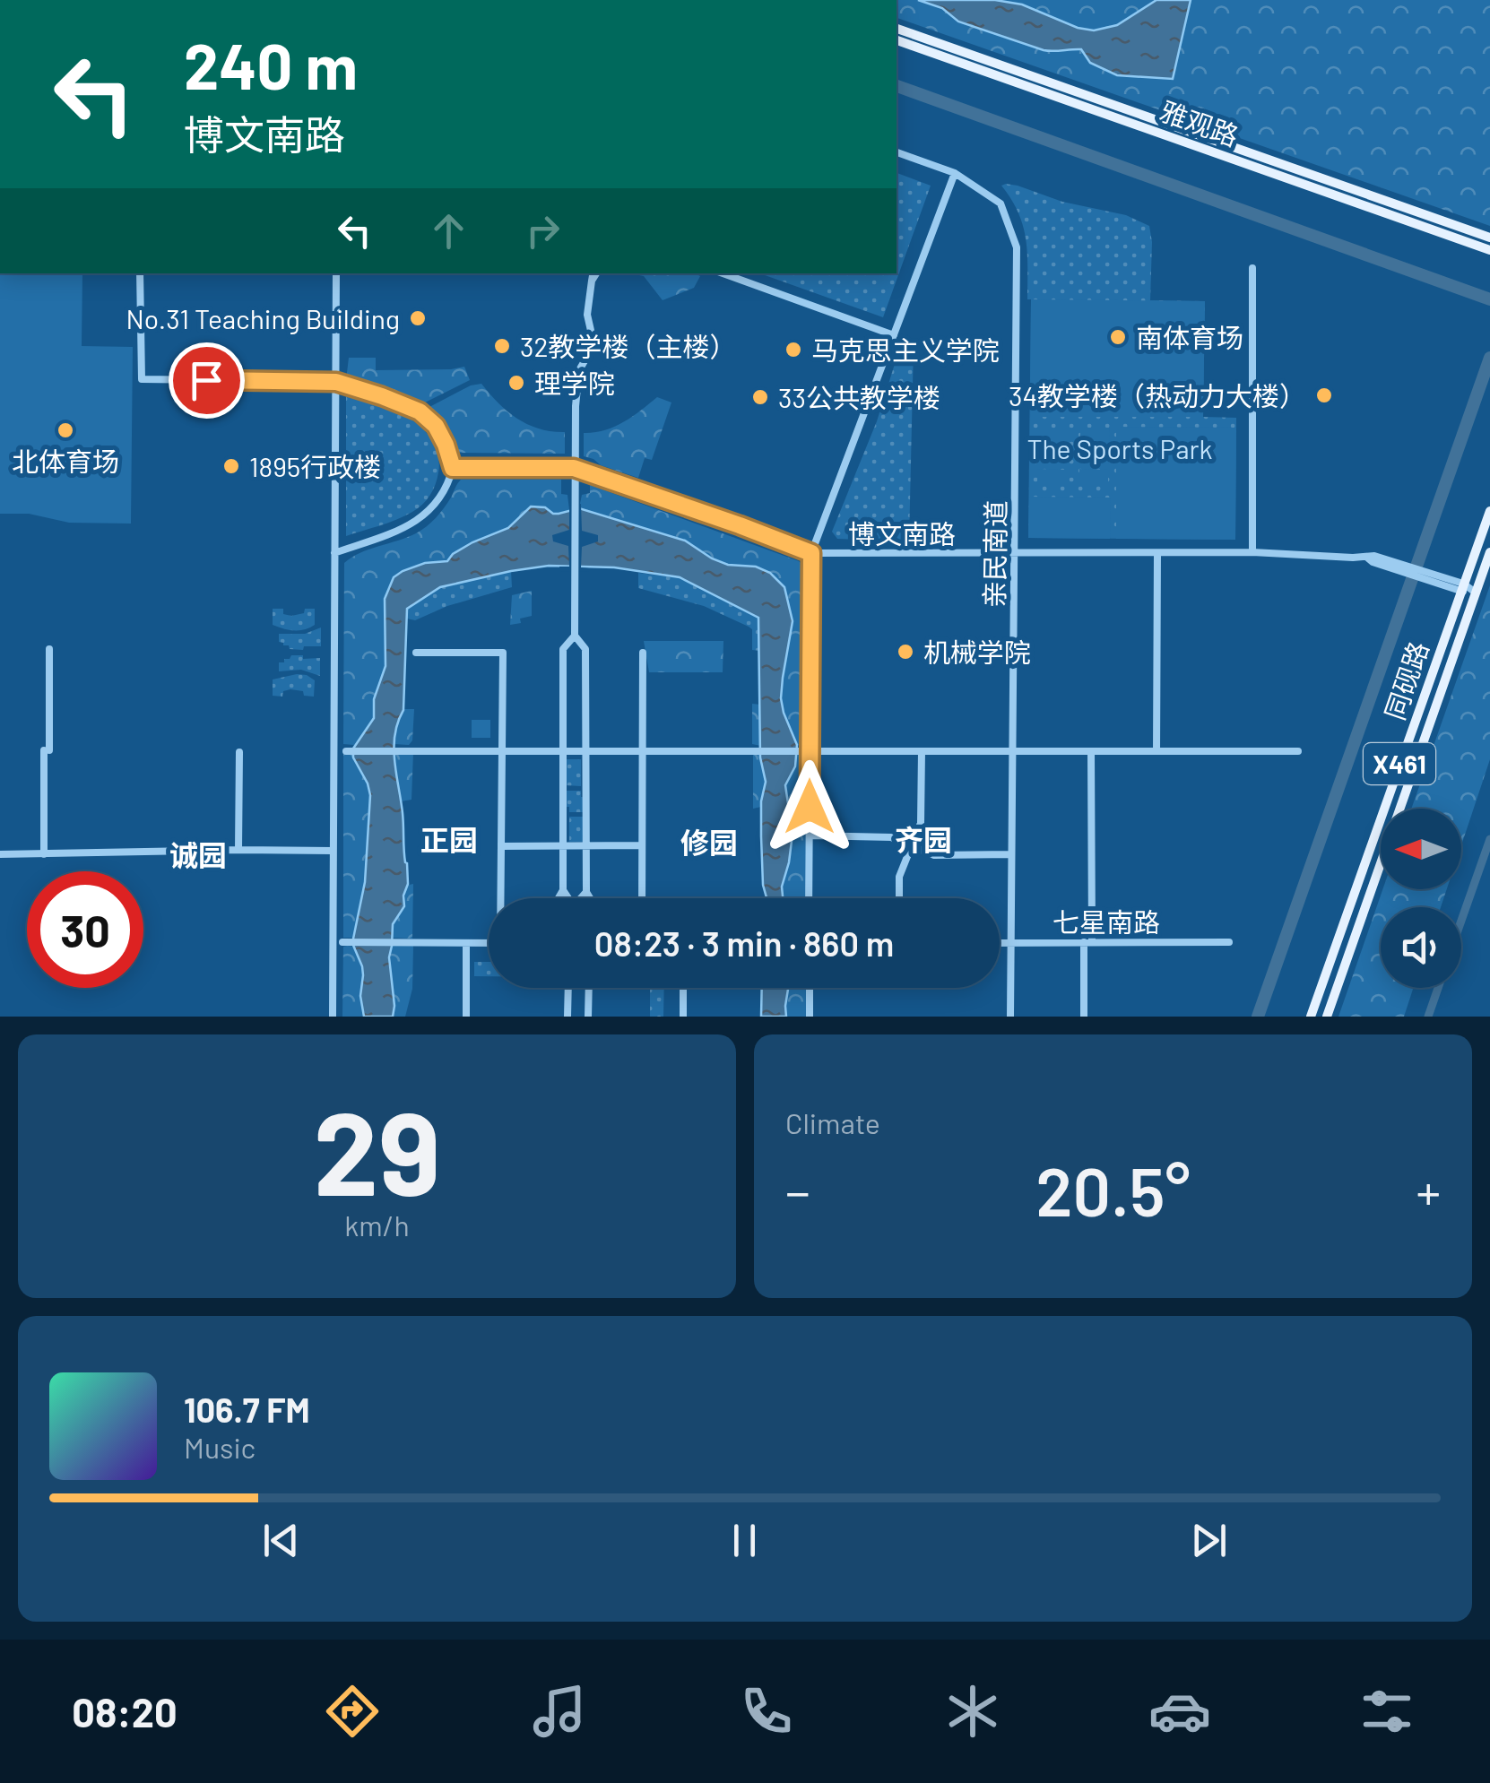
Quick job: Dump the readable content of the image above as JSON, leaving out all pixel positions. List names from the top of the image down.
{
  "streets": {
    "main road": ["雅观路", "同砚路", "X461"],
    "street": ["博文南路", "亲民南道", "七星南路"]
  },
  "crossings": [
    ["博文南路", "亲民南道"],
    ["博文南路", "同砚路"],
    ["亲民南道", "七星南路"]
  ],
  "districts": [
    "正园",
    "齐园",
    "修园",
    "诚园"
  ],
  "parks": ["The Sports Park"],
  "places": [
    "No.31 Teaching Building",
    "南体育场",
    "32教学楼（主楼）",
    "马克思主义学院",
    "理学院",
    "34教学楼（热动力大楼）",
    "33公共教学楼",
    "北体育场",
    "1895行政楼",
    "机械学院"
  ],
  "north": "left",
  "page": {
    "turn": ["240 m", "博文南路"],
    "limit": "30",
    "trip": "08:23 · 3 min · 860 m",
    "tile": [
      ["29", "km/h"],
      "Climate"
    ],
    "heat": ["−", "20.5°", "+"],
    "song": ["106.7 FM", "Music"],
    "tabs": "08:20"
  }
}
